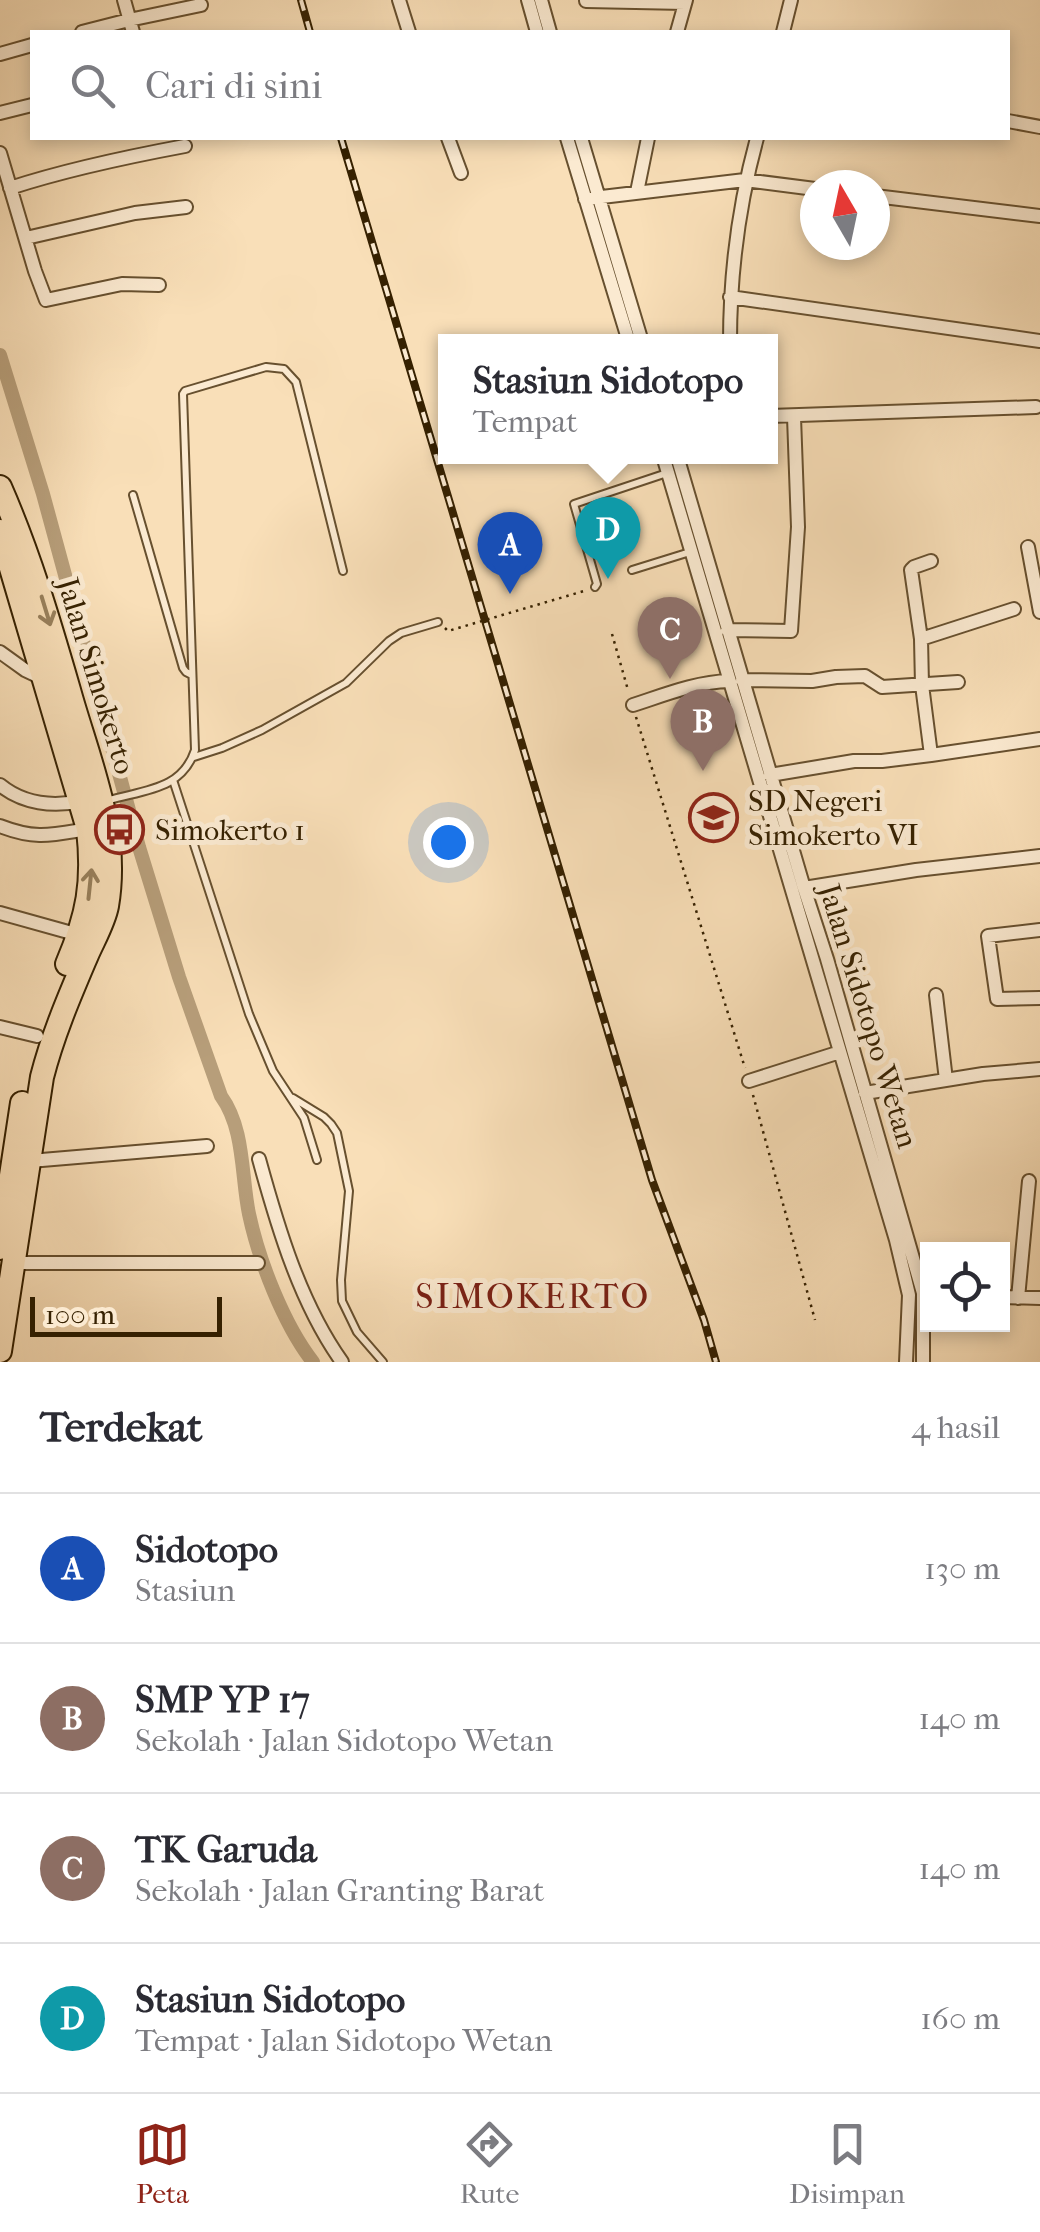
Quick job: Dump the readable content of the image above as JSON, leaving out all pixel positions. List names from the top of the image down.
{
  "streets": {
    "highway": ["Jalan Simokerto"],
    "street": ["Jalan Sidotopo Wetan"]
  },
  "districts": ["SIMOKERTO"],
  "places": {
    "school or university": ["SD Negeri Simokerto VI"],
    "bus stop": ["Simokerto 1"]
  },
  "scale_bar": "100 m",
  "north": "top",
  "page": {
    "search": "Cari di sini",
    "popup": ["Stasiun Sidotopo", "Tempat"],
    "pins": [
      "D",
      "A",
      "C",
      "B"
    ],
    "scale": "100 m",
    "heading": ["Terdekat", "4 hasil"],
    "list": [
      {
        "mark": "A",
        "name": "Sidotopo",
        "note": "Stasiun",
        "value": "130 m"
      },
      {
        "mark": "B",
        "name": "SMP YP 17",
        "note": "Sekolah · Jalan Sidotopo Wetan",
        "value": "140 m"
      },
      {
        "mark": "C",
        "name": "TK Garuda",
        "note": "Sekolah · Jalan Granting Barat",
        "value": "140 m"
      },
      {
        "mark": "D",
        "name": "Stasiun Sidotopo",
        "note": "Tempat · Jalan Sidotopo Wetan",
        "value": "160 m"
      }
    ],
    "nav": ["Peta", "Rute", "Disimpan"]
  }
}
